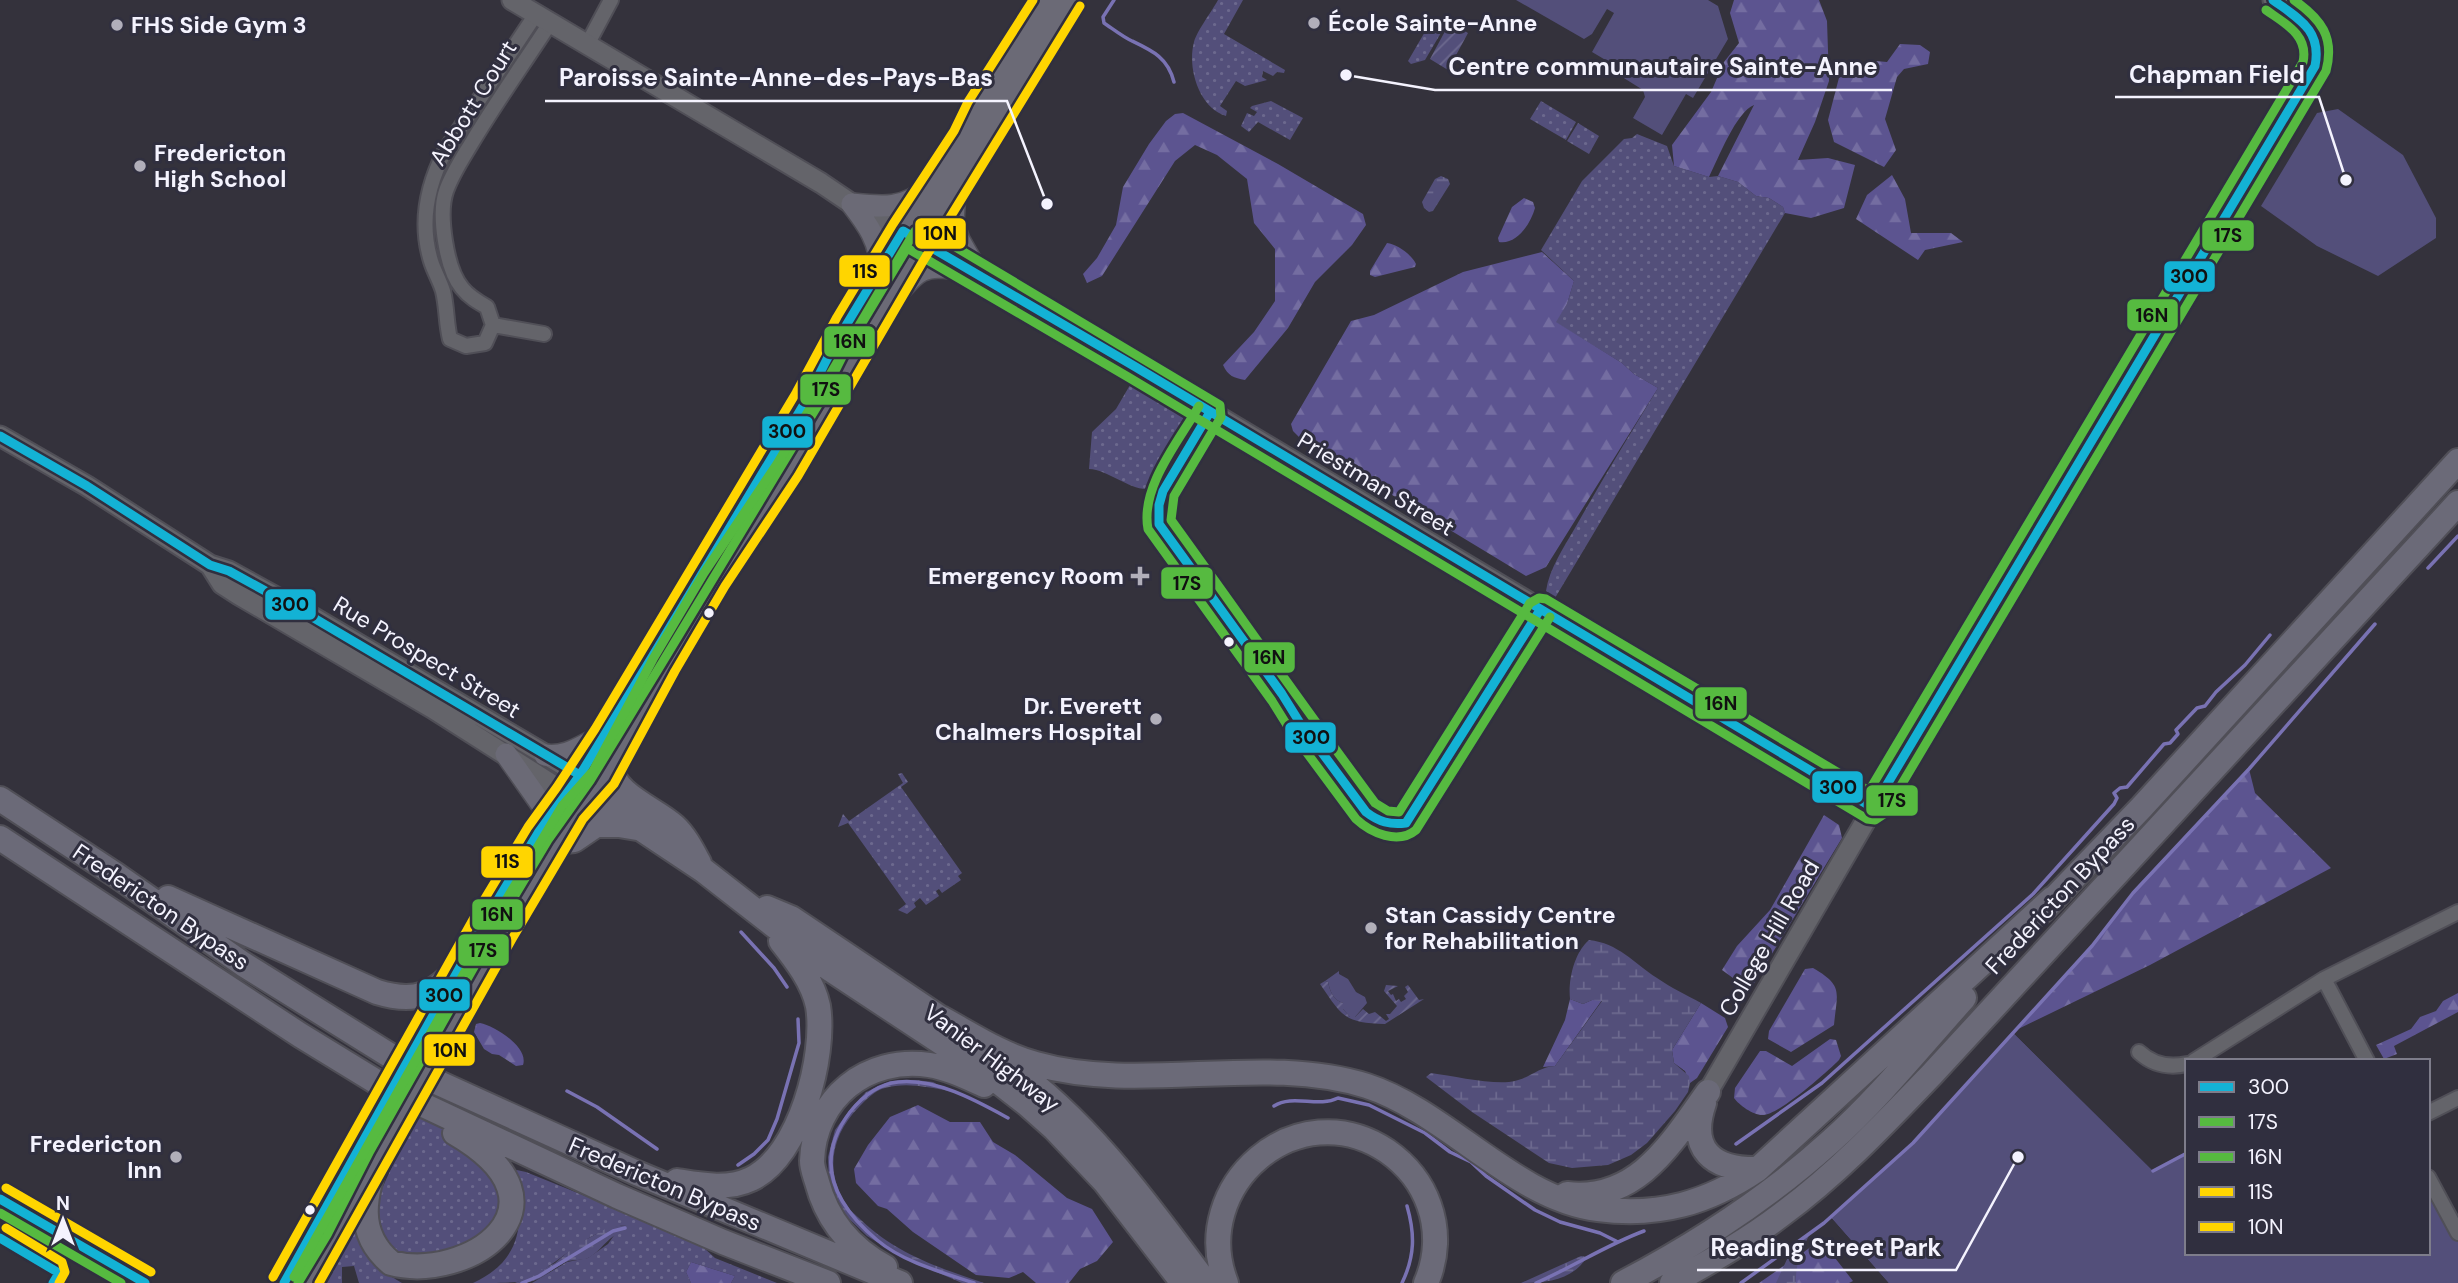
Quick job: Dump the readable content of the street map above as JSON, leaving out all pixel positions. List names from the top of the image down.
{
  "streets": {
    "highway": ["Fredericton Bypass", "Vanier Highway"],
    "street": [
      "Abbott Court",
      "Priestman Street",
      "Rue Prospect Street",
      "College Hill Road"
    ]
  },
  "crossings": [
    ["Abbott Court", "Priestman Street"],
    ["Priestman Street", "College Hill Road"],
    ["Rue Prospect Street", "Vanier Highway"]
  ],
  "places": {
    "other": [
      "École Sainte-Anne",
      "FHS Side Gym 3",
      "Centre communautaire Sainte-Anne",
      "Fredericton High School",
      "Chapman Field",
      "Paroisse Sainte-Anne-des-Pays-Bas",
      "Dr. Everett Chalmers Hospital",
      "Stan Cassidy Centre for Rehabilitation",
      "Fredericton Inn",
      "Reading Street Park"
    ],
    "health": ["Emergency Room"]
  },
  "lines": [
    "transit line 300",
    "transit line 17S",
    "transit line 11S",
    "transit line 10N",
    "transit line 16N"
  ],
  "legend": [
    "300",
    "17S",
    "16N",
    "11S",
    "10N"
  ],
  "north": "top"
}
